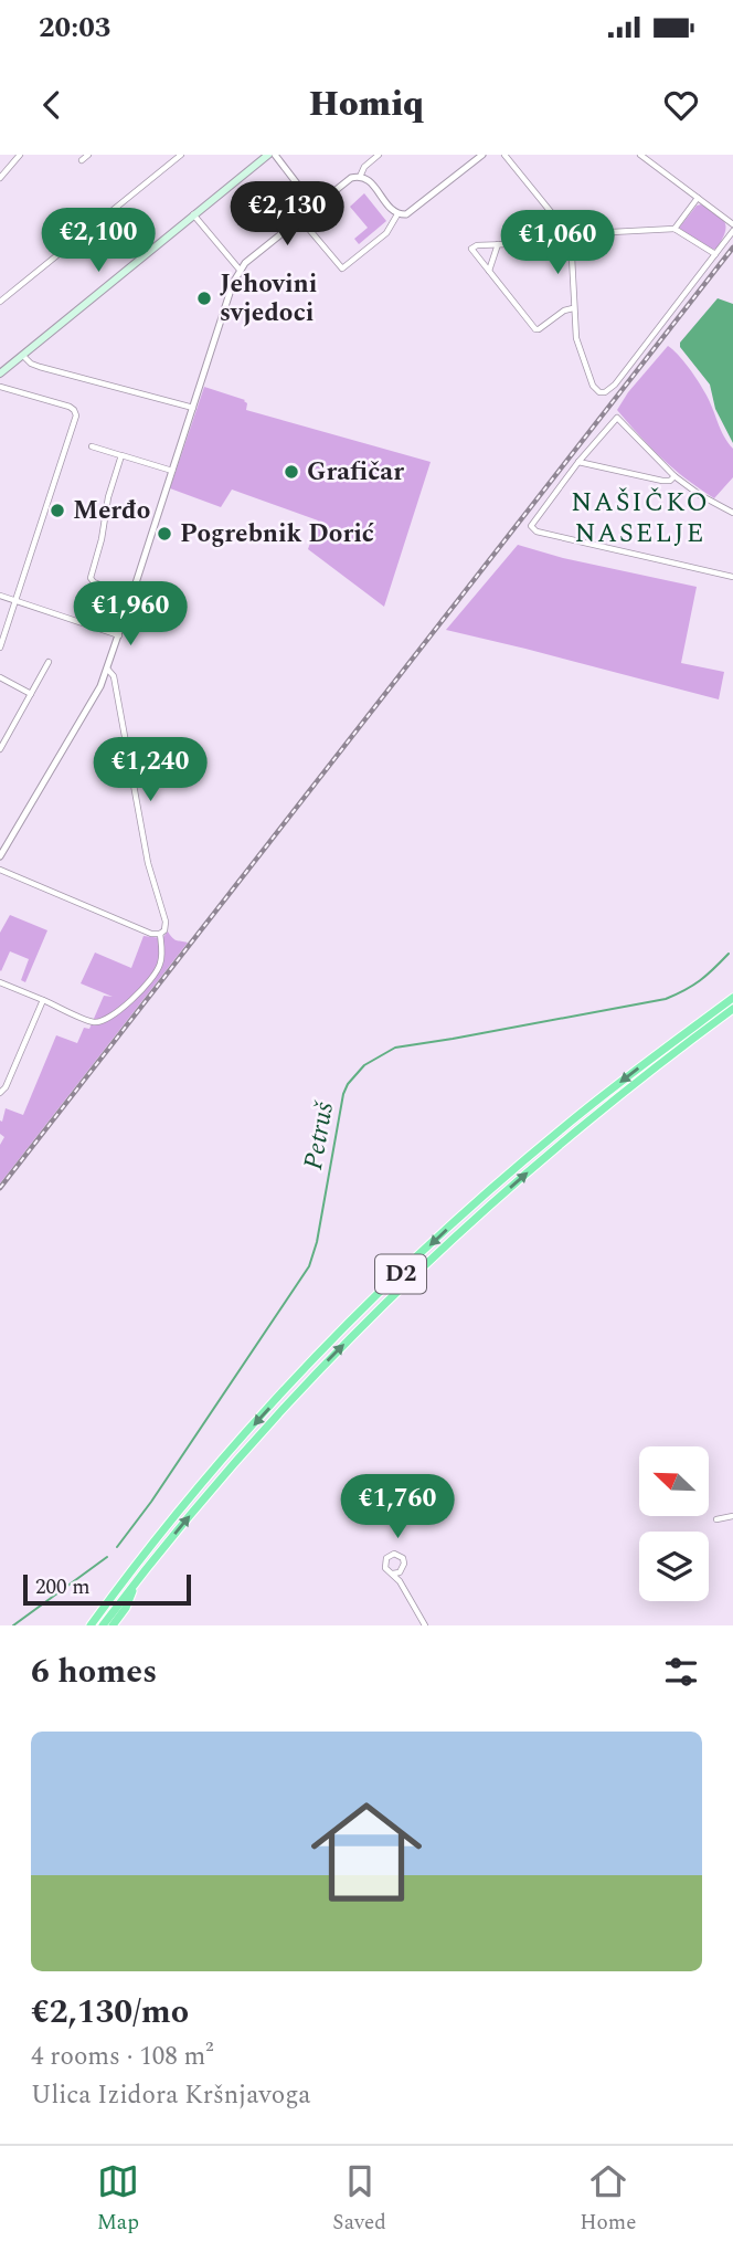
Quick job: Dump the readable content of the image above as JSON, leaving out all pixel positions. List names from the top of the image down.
{
  "streets": {
    "highway": ["D2"]
  },
  "districts": ["NAŠIČKO NASELJE"],
  "water": ["Petruš"],
  "places": [
    "Jehovini svjedoci",
    "Grafičar",
    "Merđo",
    "Pogrebnik Dorić"
  ],
  "scale_bar": "200 m",
  "north": "top left",
  "page": {
    "status": "20:03",
    "header": "Homiq",
    "price": [
      "€2,130",
      "€2,100",
      "€1,060",
      "€1,960",
      "€1,240",
      "€1,760"
    ],
    "scale": "200 m",
    "heading": "6 homes",
    "list": [
      {
        "name": "€2,130/mo",
        "note": "4 rooms · 108 m² · Ulica Izidora Kršnjavoga"
      }
    ],
    "tabs": ["Map", "Saved", "Home"]
  }
}
